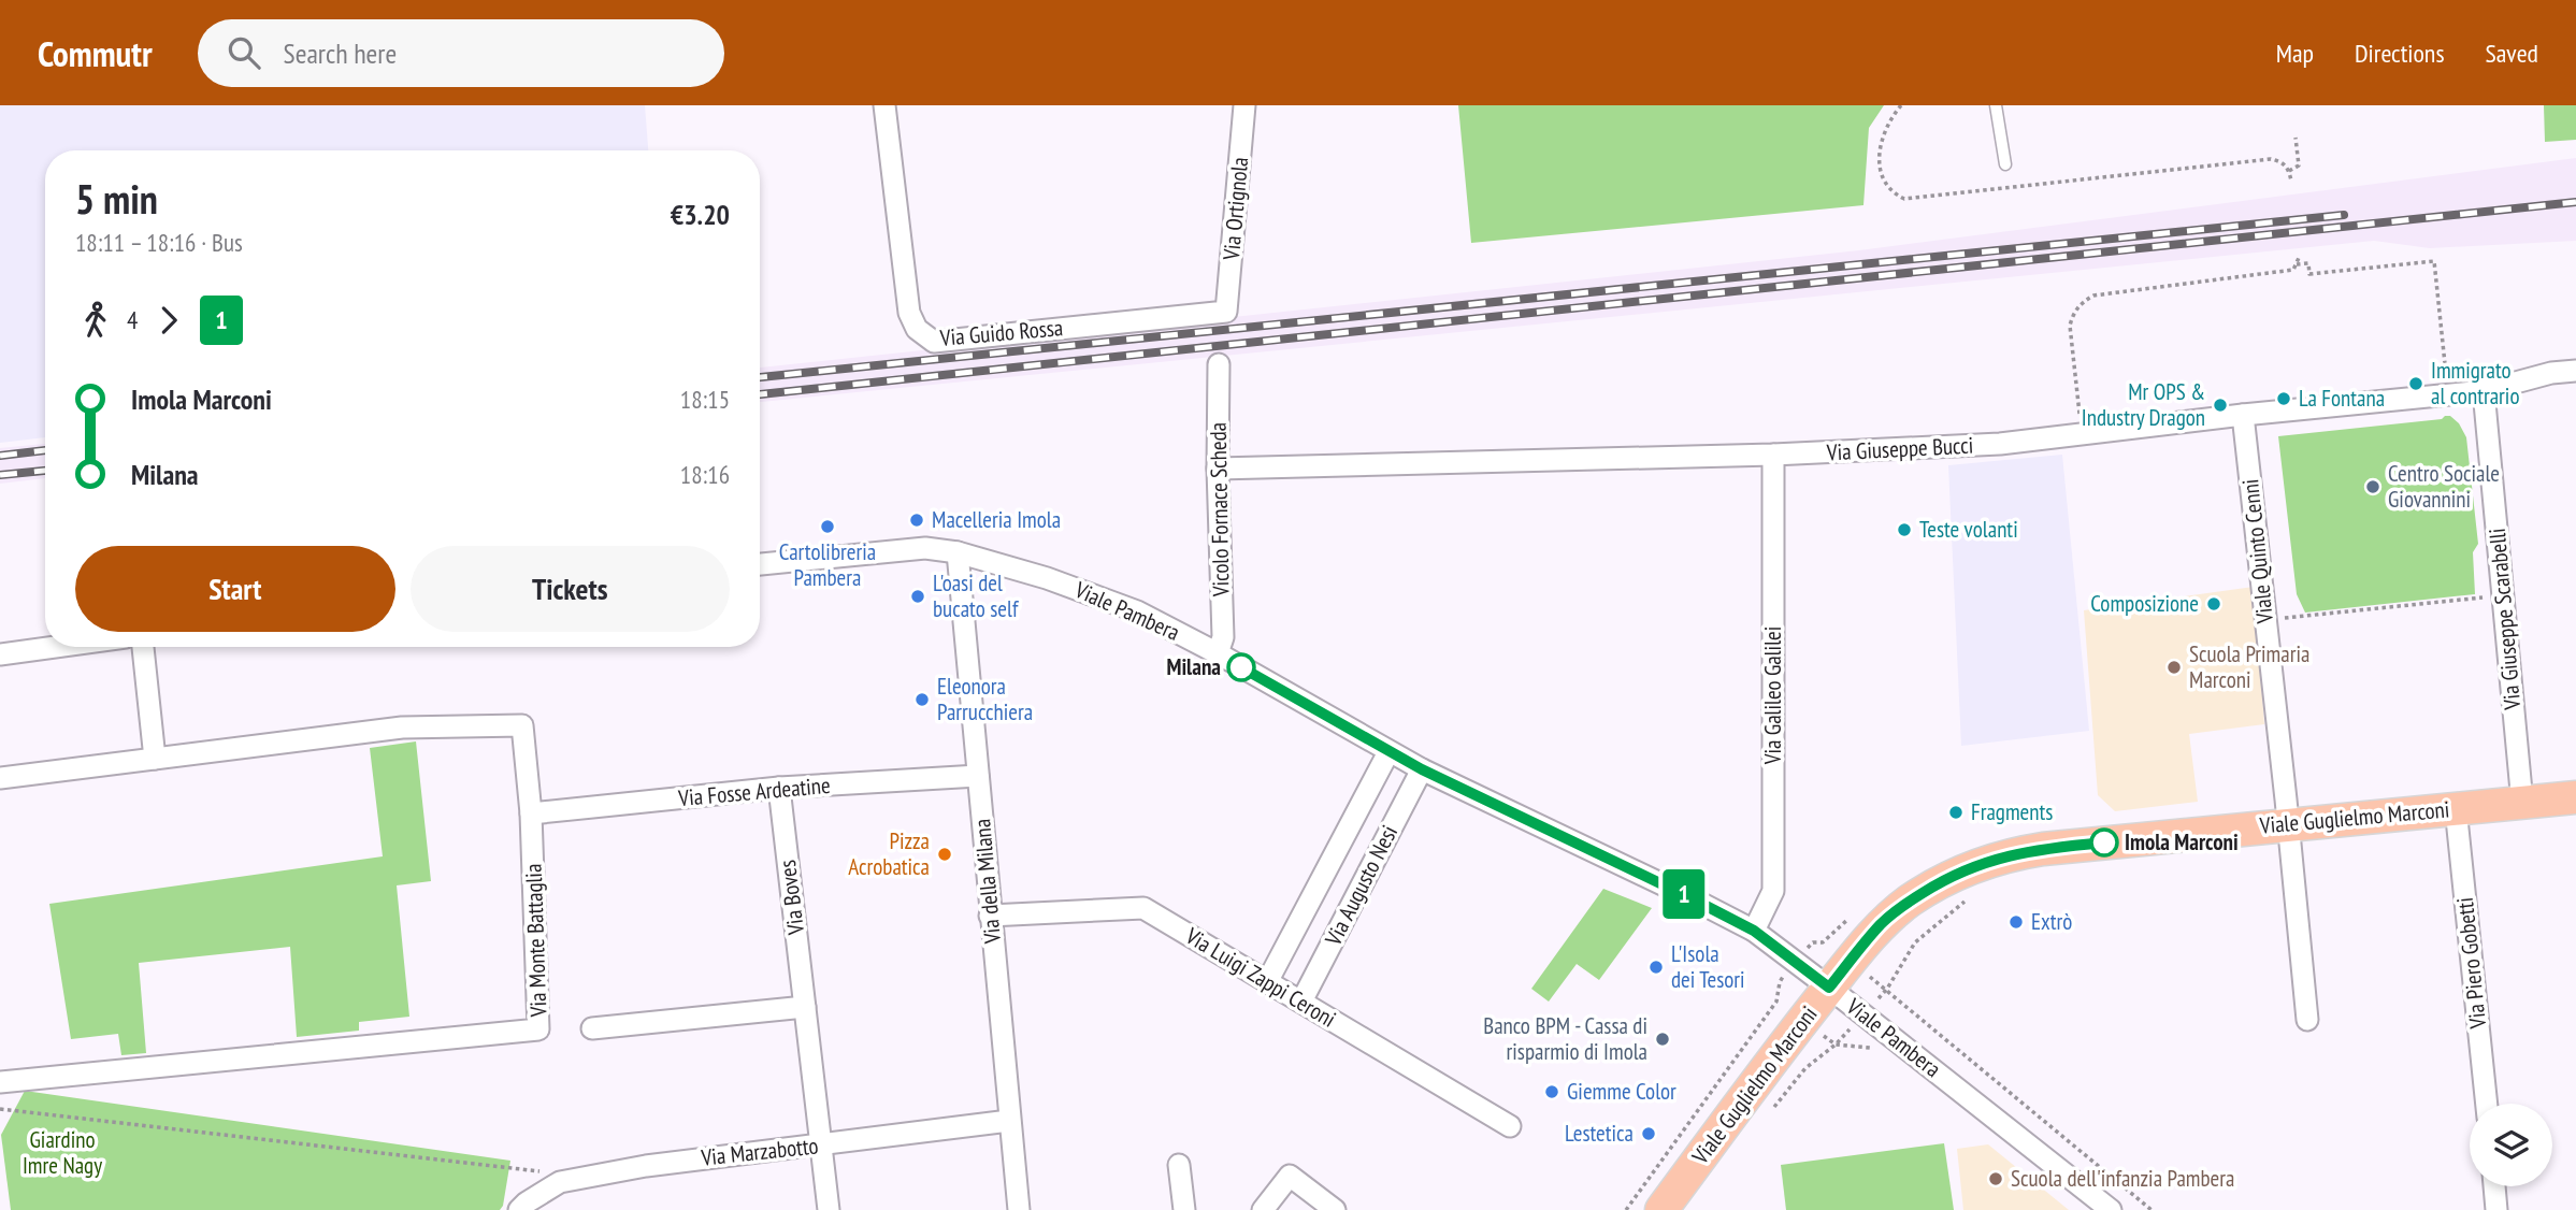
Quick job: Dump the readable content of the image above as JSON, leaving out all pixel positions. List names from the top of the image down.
{
  "streets": {
    "main road": ["Viale Guglielmo Marconi"],
    "street": [
      "Via Ortignola",
      "Via Guido Rossa",
      "Via Giuseppe Bucci",
      "Vicolo Fornace Scheda",
      "Viale Quinto Cenni",
      "Viale Pambera",
      "Via Giuseppe Scarabelli",
      "Via Galileo Galilei",
      "Via Fosse Ardeatine",
      "Via della Milana",
      "Via Augusto Nesi",
      "Via Boves",
      "Via Monte Battaglia",
      "Via Piero Gobetti",
      "Via Luigi Zappi Ceroni",
      "Via Marzabotto"
    ]
  },
  "crossings": [
    ["Via Ortignola", "Via Guido Rossa"],
    ["Via Giuseppe Bucci", "Vicolo Fornace Scheda"],
    ["Via Giuseppe Bucci", "Viale Quinto Cenni"],
    ["Via Giuseppe Bucci", "Via Giuseppe Scarabelli"],
    ["Via Giuseppe Bucci", "Via Galileo Galilei"],
    ["Vicolo Fornace Scheda", "Viale Pambera"],
    ["Viale Quinto Cenni", "Viale Guglielmo Marconi"],
    ["Viale Pambera", "Via Galileo Galilei"],
    ["Viale Pambera", "Viale Guglielmo Marconi"],
    ["Viale Pambera", "Via della Milana"],
    ["Viale Pambera", "Via Augusto Nesi"],
    ["Via Giuseppe Scarabelli", "Viale Guglielmo Marconi"],
    ["Via Fosse Ardeatine", "Via della Milana"],
    ["Via Fosse Ardeatine", "Via Boves"],
    ["Via Fosse Ardeatine", "Via Monte Battaglia"],
    ["Viale Guglielmo Marconi", "Via Piero Gobetti"],
    ["Via della Milana", "Via Luigi Zappi Ceroni"],
    ["Via della Milana", "Via Marzabotto"],
    ["Via Augusto Nesi", "Via Luigi Zappi Ceroni"],
    ["Via Boves", "Via Marzabotto"]
  ],
  "parks": ["Giardino Imre Nagy"],
  "places": [
    "Immigrato al contrario",
    "La Fontana",
    "Mr OPS & Industry Dragon",
    "Centro Sociale Giovannini",
    "Macelleria Imola",
    "Cartolibreria Pambera",
    "Teste volanti",
    "L'oasi del bucato self",
    "Composizione",
    "Milana",
    "Scuola Primaria Marconi",
    "Eleonora Parrucchiera",
    "Fragments",
    "Imola Marconi",
    "Pizza Acrobatica",
    "Extrò",
    "L'Isola dei Tesori",
    "Banco BPM - Cassa di risparmio di Imola",
    "Giemme Color",
    "Lestetica",
    "Scuola dell'infanzia Pambera"
  ],
  "lines": ["bus line 1"],
  "page": {
    "header": "Commutr",
    "search": "Search here",
    "nav": ["Map", "Directions", "Saved"],
    "on_map": "1",
    "heading": ["5 min", "18:11 – 18:16 · Bus", "€3.20"],
    "legs": ["4", "1"],
    "list": [
      {
        "name": "Imola Marconi",
        "value": "18:15"
      },
      {
        "name": "Milana",
        "value": "18:16"
      }
    ],
    "buttons": ["Start", "Tickets"]
  }
}
